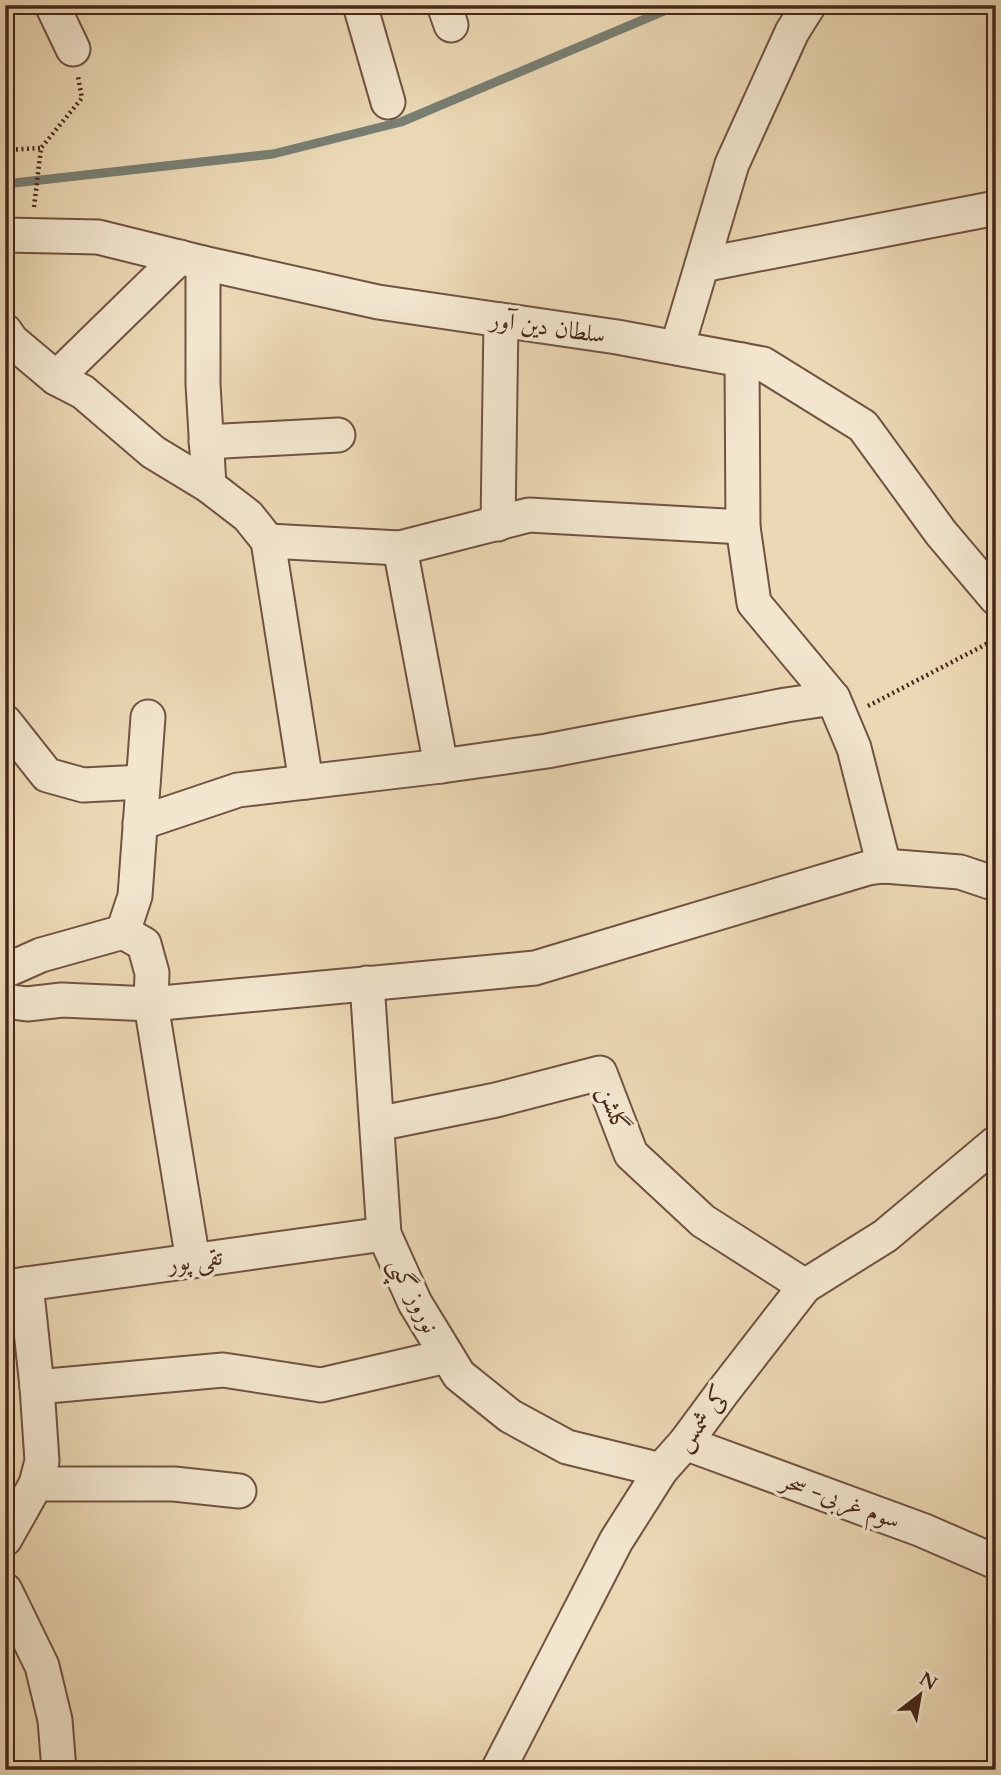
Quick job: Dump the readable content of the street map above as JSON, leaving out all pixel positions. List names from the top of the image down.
{
  "streets": {
    "street": [
      "سلطان دین آور",
      "گلشن",
      "تقی پور",
      "نوروز گپی",
      "کی شمس",
      "سوم غربی- سحر"
    ]
  },
  "crossings": [
    ["گلشن", "نوروز گپی"],
    ["گلشن", "کی شمس"],
    ["تقی پور", "نوروز گپی"],
    ["نوروز گپی", "کی شمس"],
    ["کی شمس", "سوم غربی- سحر"]
  ],
  "north": "top right"
}
